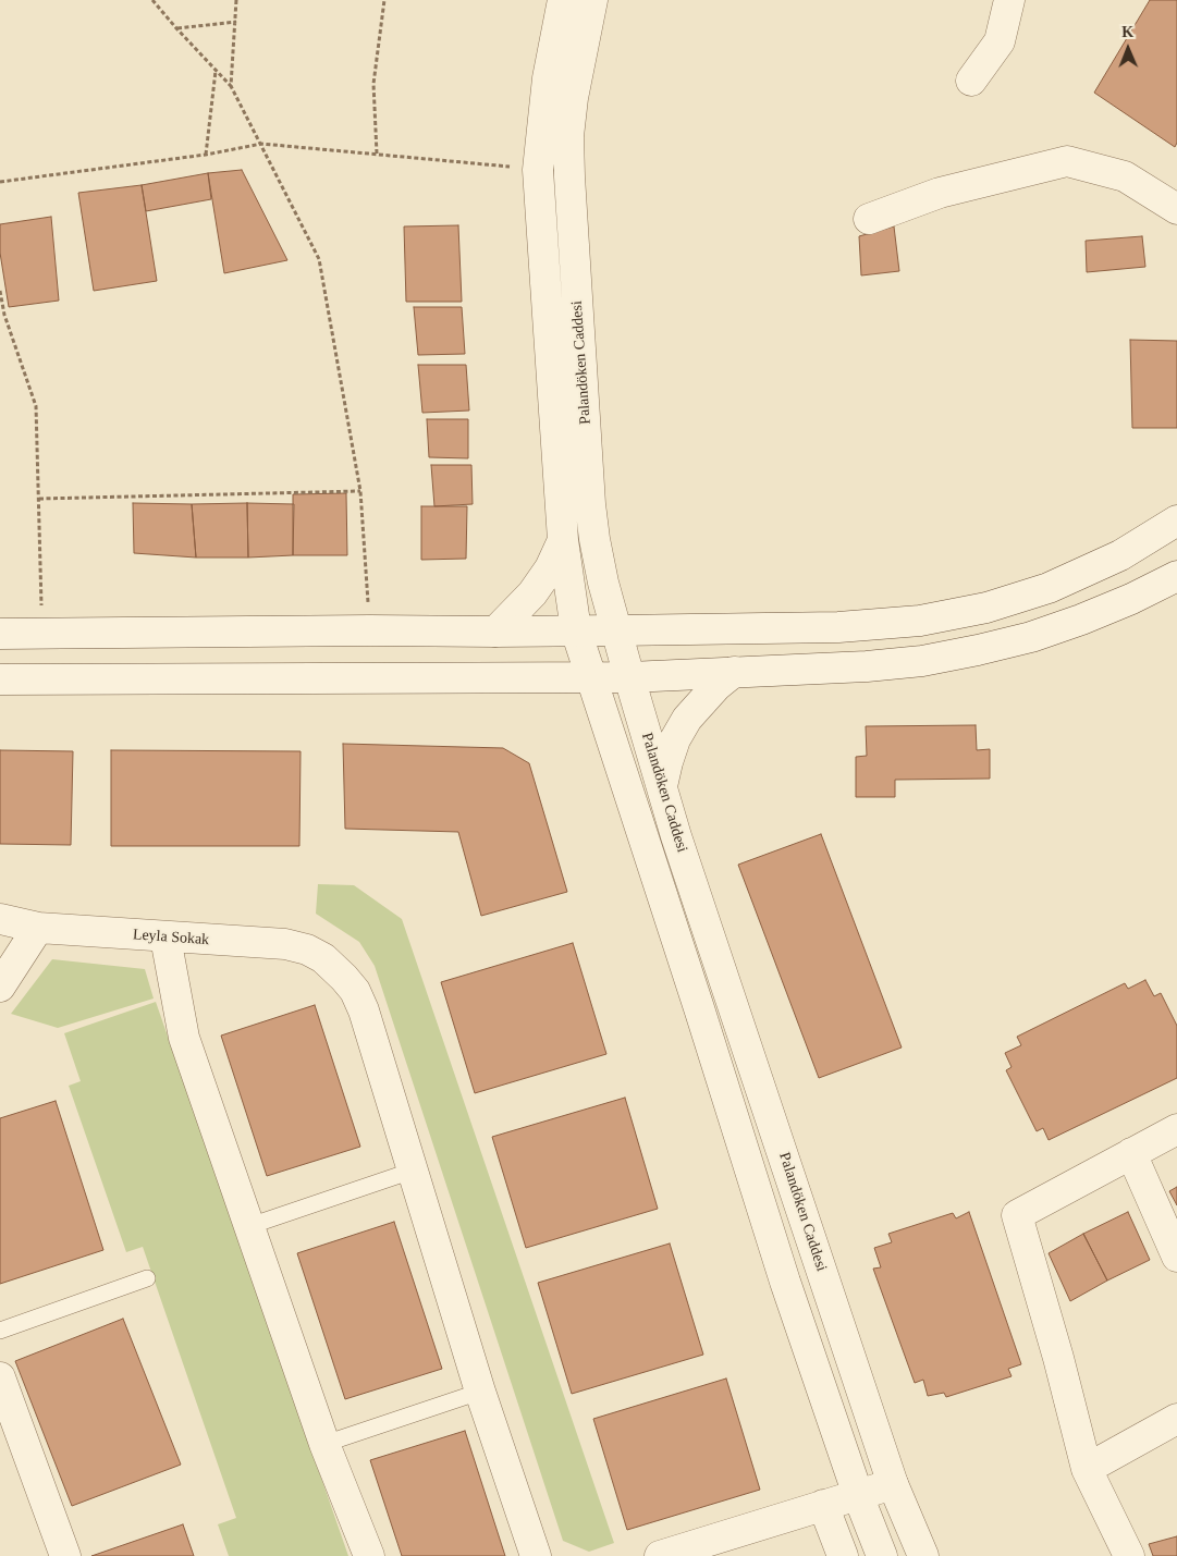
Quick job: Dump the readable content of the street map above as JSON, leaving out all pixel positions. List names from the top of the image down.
{
  "streets": {
    "street": ["Palandöken Caddesi", "Leyla Sokak"]
  },
  "north": "top"
}
